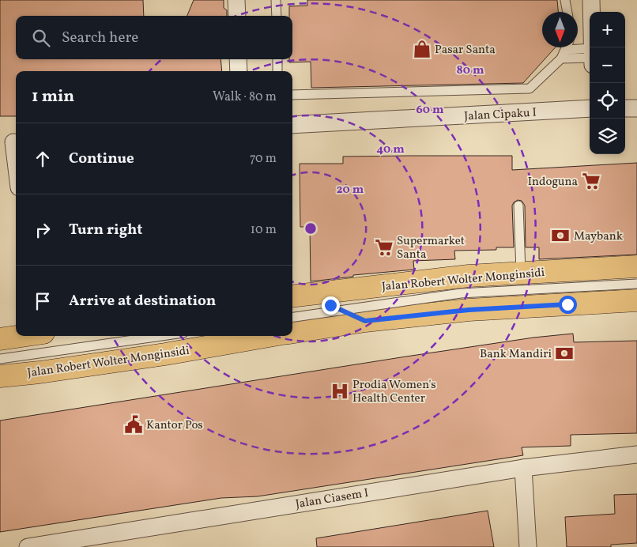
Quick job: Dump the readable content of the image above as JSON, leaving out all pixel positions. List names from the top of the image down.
{
  "streets": {
    "main road": ["Jalan Robert Wolter Monginsidi"],
    "street": ["Jalan Cipaku I", "Jalan Ciasem I"]
  },
  "places": {
    "shop": ["Pasar Santa"],
    "supermarket": ["Indoguna", "Supermarket Santa"],
    "bank": ["Maybank", "Bank Mandiri"],
    "hospital": ["Prodia Women's Health Center"],
    "public building": ["Kantor Pos"]
  },
  "north": "bottom",
  "page": {
    "map_buttons": ["+", "−"],
    "search": "Search here",
    "heading": ["1 min", "Walk · 80 m"],
    "list": [
      ["Continue", "70 m"],
      ["Turn right", "10 m"],
      "Arrive at destination"
    ]
  },
  "rings": [
    "80 m",
    "60 m",
    "40 m",
    "20 m"
  ]
}
